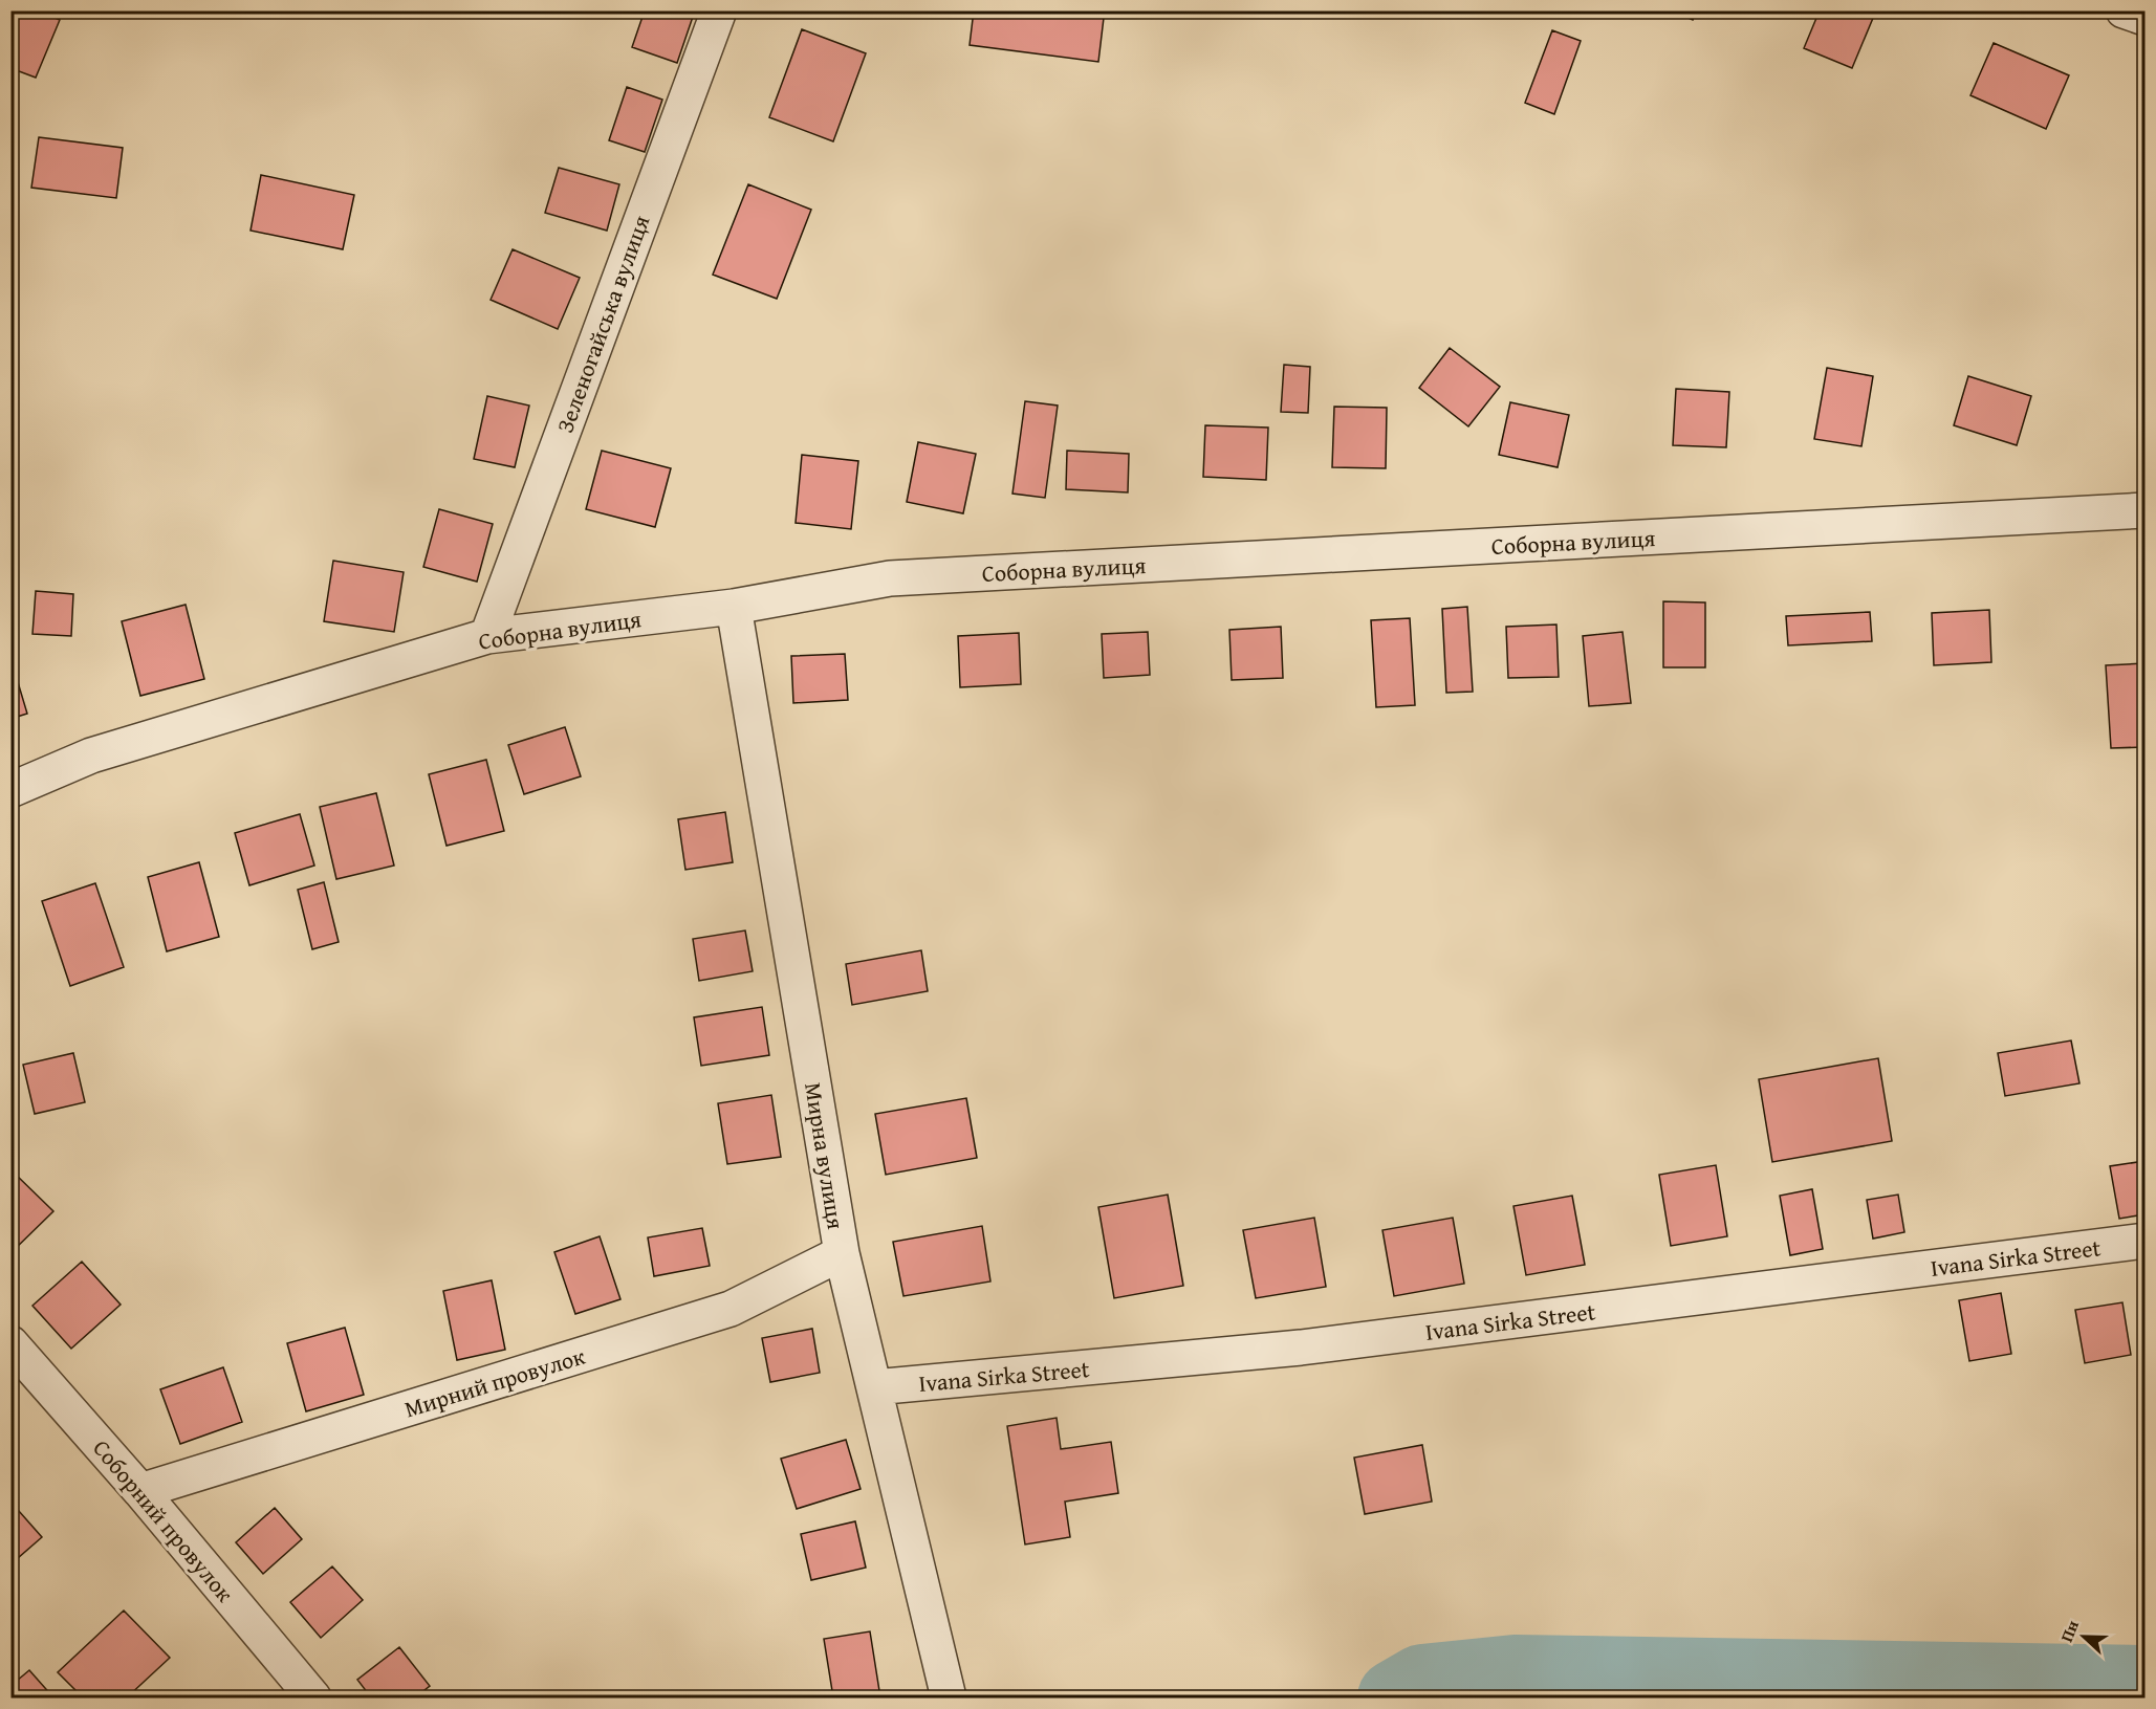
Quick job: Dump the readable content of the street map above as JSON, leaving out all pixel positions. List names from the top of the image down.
{
  "streets": {
    "street": [
      "Зеленогайська вулиця",
      "Соборна вулиця",
      "Мирна вулиця",
      "Ivana Sirka Street",
      "Мирний провулок",
      "Соборний провулок"
    ]
  },
  "crossings": [
    ["Зеленогайська вулиця", "Соборна вулиця"],
    ["Соборна вулиця", "Мирна вулиця"],
    ["Мирна вулиця", "Ivana Sirka Street"],
    ["Мирна вулиця", "Мирний провулок"],
    ["Мирний провулок", "Соборний провулок"]
  ],
  "north": "left"
}
